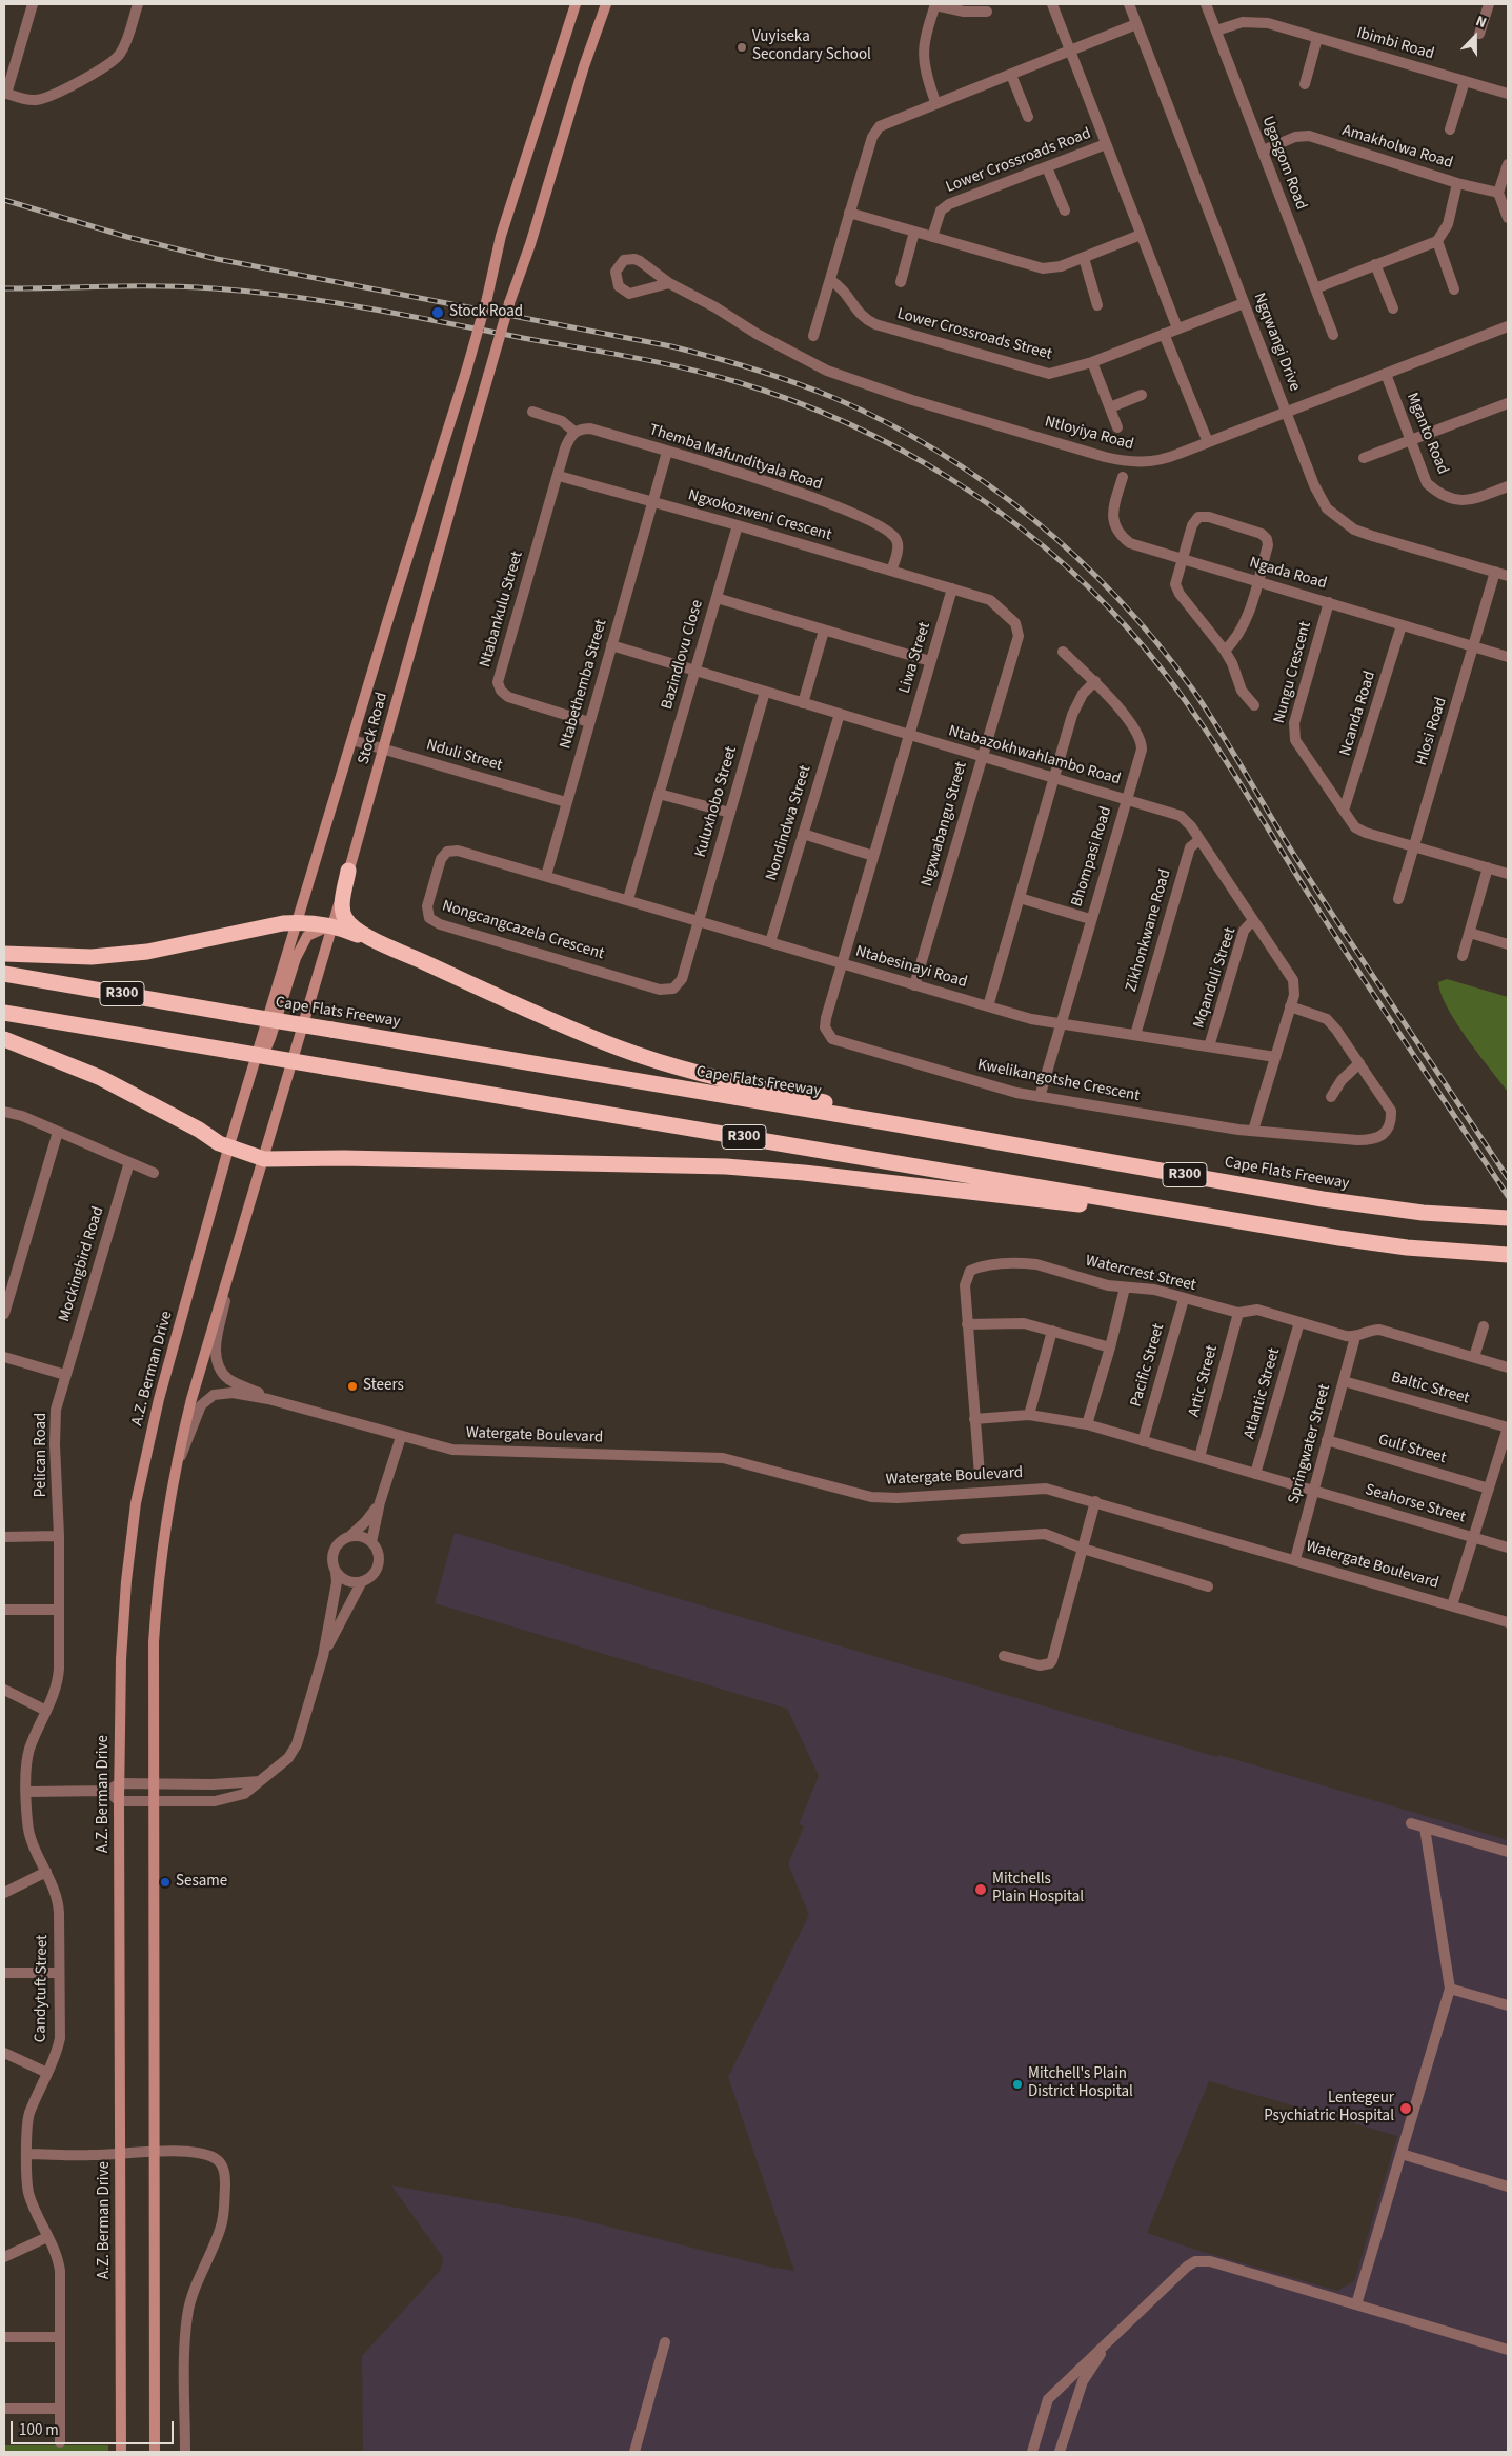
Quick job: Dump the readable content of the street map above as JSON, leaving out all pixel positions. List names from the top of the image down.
{
  "streets": {
    "highway": ["R300", "Cape Flats Freeway"],
    "main road": ["Stock Road", "A.Z. Berman Drive"],
    "street": [
      "Ibimbi Road",
      "Amakholwa Road",
      "Lower Crossroads Road",
      "Ugasgom Road",
      "Lower Crossroads Street",
      "Ngqwangi Drive",
      "Ntloyiya Road",
      "Mganto Road",
      "Themba Mafundityala Road",
      "Ngxokozweni Crescent",
      "Ngada Road",
      "Ntabankulu Street",
      "Bazindlovu Close",
      "Liwa Street",
      "Nungu Crescent",
      "Ntabethemba Street",
      "Ncanda Road",
      "Hlosi Road",
      "Nduli Street",
      "Ntabazokhwahlambo Road",
      "Kuluxhobo Street",
      "Nondindwa Street",
      "Ngxwabangu Street",
      "Bhompasi Road",
      "Nongcangcazela Crescent",
      "Zikhonkwane Road",
      "Ntabesinayi Road",
      "Mqanduli Street",
      "Kwelikangotshe Crescent",
      "Mockingbird Road",
      "Watercrest Street",
      "Pacific Street",
      "Artic Street",
      "Baltic Street",
      "Atlantic Street",
      "Watergate Boulevard",
      "Springwater Street",
      "Gulf Street",
      "Pelican Road",
      "Seahorse Street",
      "Candytuft Street"
    ]
  },
  "crossings": [
    ["Ibimbi Road", "Ugasgom Road"],
    ["Amakholwa Road", "Ugasgom Road"],
    ["Lower Crossroads Road", "Lower Crossroads Street"],
    ["Lower Crossroads Street", "Ngqwangi Drive"],
    ["Ngqwangi Drive", "Ntloyiya Road"],
    ["Ngqwangi Drive", "Hlosi Road"],
    ["Ntloyiya Road", "Mganto Road"],
    ["Themba Mafundityala Road", "Ngxokozweni Crescent"],
    ["Themba Mafundityala Road", "Ntabethemba Street"],
    ["Ngxokozweni Crescent", "Ntabankulu Street"],
    ["Ngxokozweni Crescent", "Bazindlovu Close"],
    ["Ngxokozweni Crescent", "Liwa Street"],
    ["Ngxokozweni Crescent", "Ntabethemba Street"],
    ["Ngxokozweni Crescent", "Ngxwabangu Street"],
    ["Ngada Road", "Nungu Crescent"],
    ["Ngada Road", "Ncanda Road"],
    ["Ngada Road", "Hlosi Road"],
    ["Ntabankulu Street", "Ntabethemba Street"],
    ["Bazindlovu Close", "Ntabazokhwahlambo Road"],
    ["Bazindlovu Close", "Ntabesinayi Road"],
    ["Liwa Street", "Ntabazokhwahlambo Road"],
    ["Liwa Street", "Ngxwabangu Street"],
    ["Liwa Street", "Ntabesinayi Road"],
    ["Liwa Street", "Kwelikangotshe Crescent"],
    ["Nungu Crescent", "Ncanda Road"],
    ["Nungu Crescent", "Hlosi Road"],
    ["Ntabethemba Street", "Nduli Street"],
    ["Ntabethemba Street", "Ntabazokhwahlambo Road"],
    ["Ntabethemba Street", "Nongcangcazela Crescent"],
    ["Ntabethemba Street", "Ntabesinayi Road"],
    ["Stock Road", "Nduli Street"],
    ["Stock Road", "A.Z. Berman Drive"],
    ["Ntabazokhwahlambo Road", "Kuluxhobo Street"],
    ["Ntabazokhwahlambo Road", "Nondindwa Street"],
    ["Ntabazokhwahlambo Road", "Ngxwabangu Street"],
    ["Ntabazokhwahlambo Road", "Bhompasi Road"],
    ["Ntabazokhwahlambo Road", "Zikhonkwane Road"],
    ["Ntabazokhwahlambo Road", "Ntabesinayi Road"],
    ["Ntabazokhwahlambo Road", "Mqanduli Street"],
    ["Ntabazokhwahlambo Road", "Kwelikangotshe Crescent"],
    ["Kuluxhobo Street", "Nongcangcazela Crescent"],
    ["Kuluxhobo Street", "Ntabesinayi Road"],
    ["Nondindwa Street", "Ntabesinayi Road"],
    ["Ngxwabangu Street", "Ntabesinayi Road"],
    ["Bhompasi Road", "Ntabesinayi Road"],
    ["Bhompasi Road", "Kwelikangotshe Crescent"],
    ["Nongcangcazela Crescent", "Ntabesinayi Road"],
    ["Zikhonkwane Road", "Ntabesinayi Road"],
    ["Ntabesinayi Road", "Mqanduli Street"],
    ["Ntabesinayi Road", "Kwelikangotshe Crescent"],
    ["Mockingbird Road", "Pelican Road"],
    ["Watercrest Street", "Pacific Street"],
    ["Watercrest Street", "Artic Street"],
    ["Watercrest Street", "Atlantic Street"],
    ["Watercrest Street", "Springwater Street"],
    ["Baltic Street", "Springwater Street"],
    ["Watergate Boulevard", "Springwater Street"],
    ["Springwater Street", "Gulf Street"],
    ["Springwater Street", "Seahorse Street"],
    ["Pelican Road", "Candytuft Street"]
  ],
  "places": [
    "Vuyiseka Secondary School",
    "Stock Road",
    "Steers",
    "Sesame",
    "Mitchells Plain Hospital",
    "Mitchell's Plain District Hospital",
    "Lentegeur Psychiatric Hospital"
  ],
  "scale_bar": "100 m",
  "north": "top"
}
